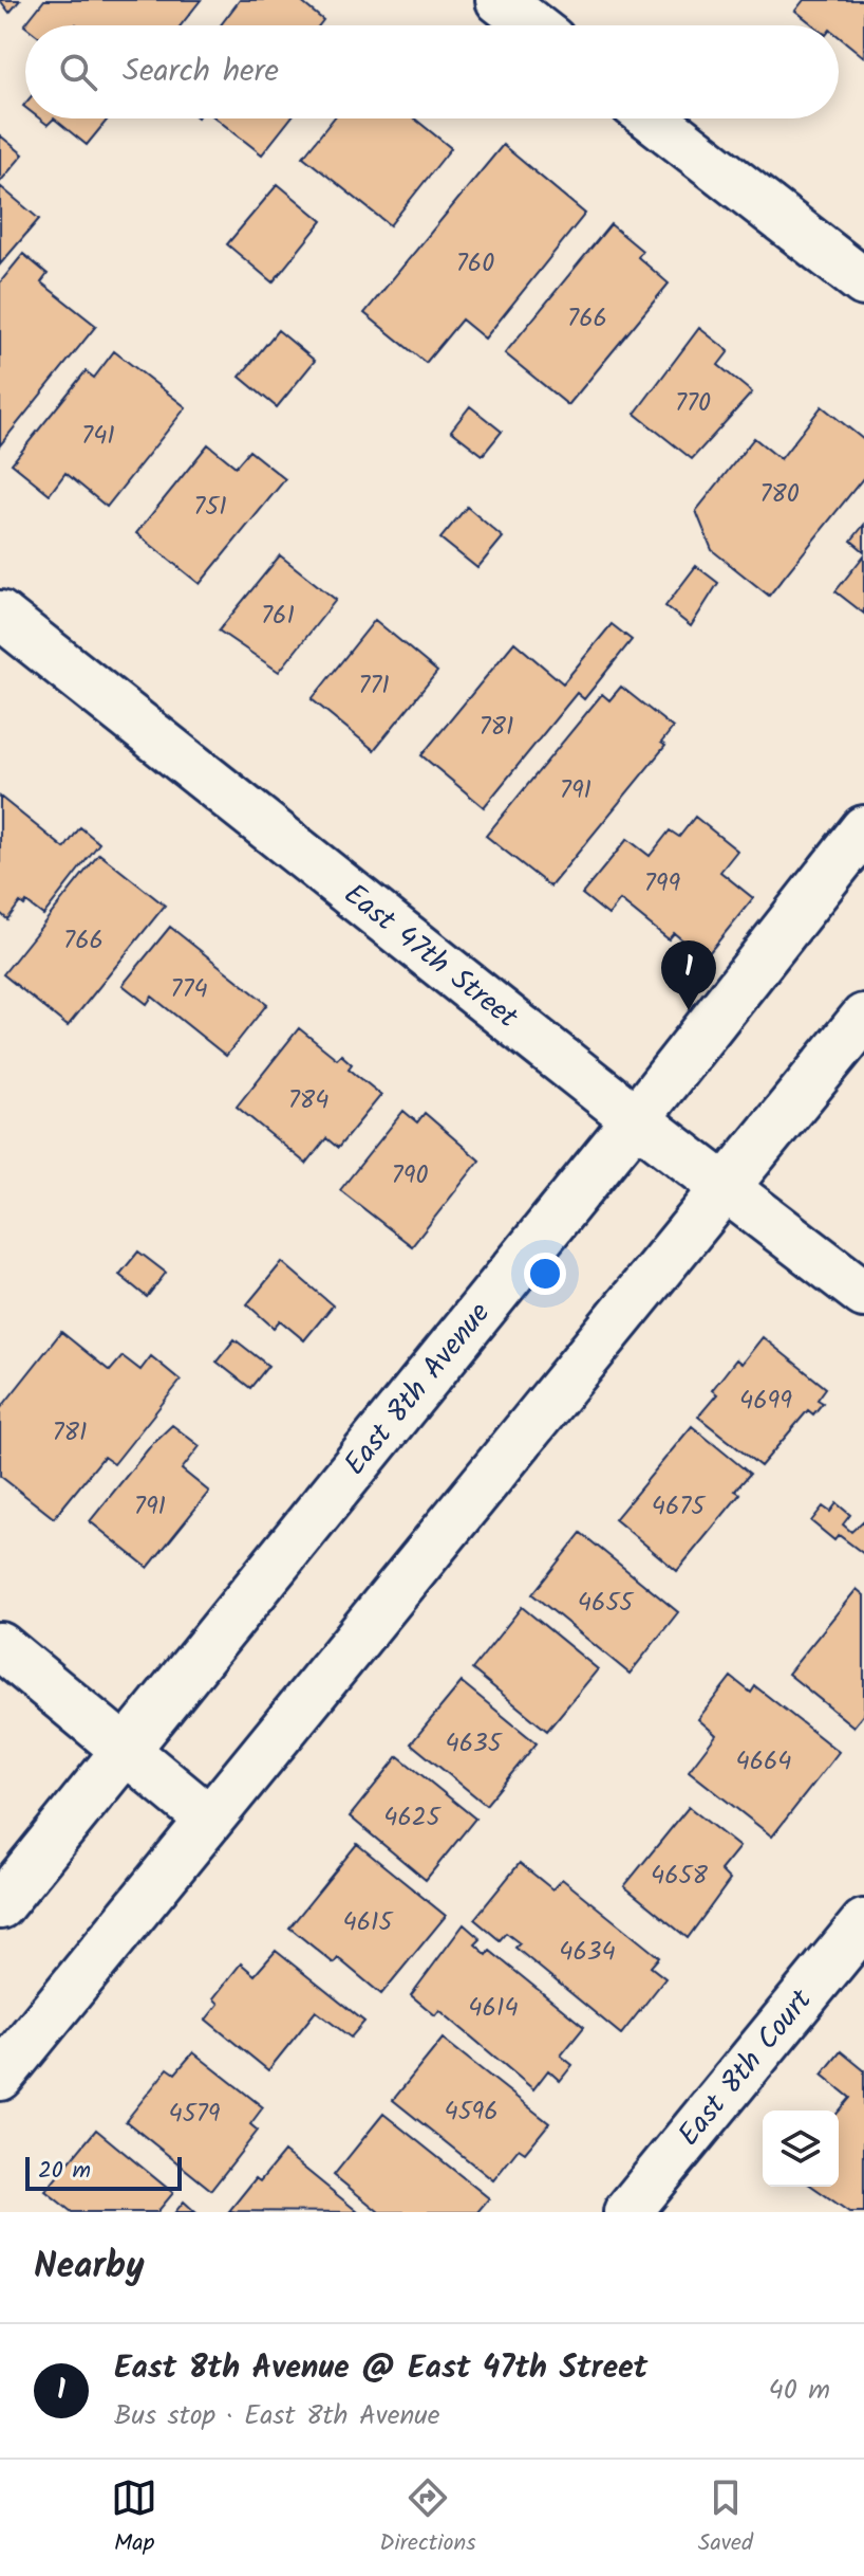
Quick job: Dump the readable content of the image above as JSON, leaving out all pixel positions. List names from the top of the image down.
{
  "streets": {
    "main road": ["East 47th Street", "East 8th Avenue", "East 8th Court"]
  },
  "crossings": [
    ["East 47th Street", "East 8th Avenue"]
  ],
  "house_numbers": [
    "760",
    "766",
    "770",
    "741",
    "780",
    "751",
    "761",
    "771",
    "781",
    "791",
    "799",
    "766",
    "774",
    "784",
    "790",
    "4699",
    "781",
    "791",
    "4675",
    "4655",
    "4635",
    "4664",
    "4625",
    "4658",
    "4615",
    "4634",
    "4614",
    "4596",
    "4579"
  ],
  "scale_bar": "20 m",
  "page": {
    "search": "Search here",
    "pins": "1",
    "scale": "20 m",
    "heading": "Nearby",
    "list": [
      {
        "mark": "1",
        "name": "East 8th Avenue @ East 47th Street",
        "note": "Bus stop · East 8th Avenue",
        "value": "40 m"
      }
    ],
    "nav": ["Map", "Directions", "Saved"]
  }
}
